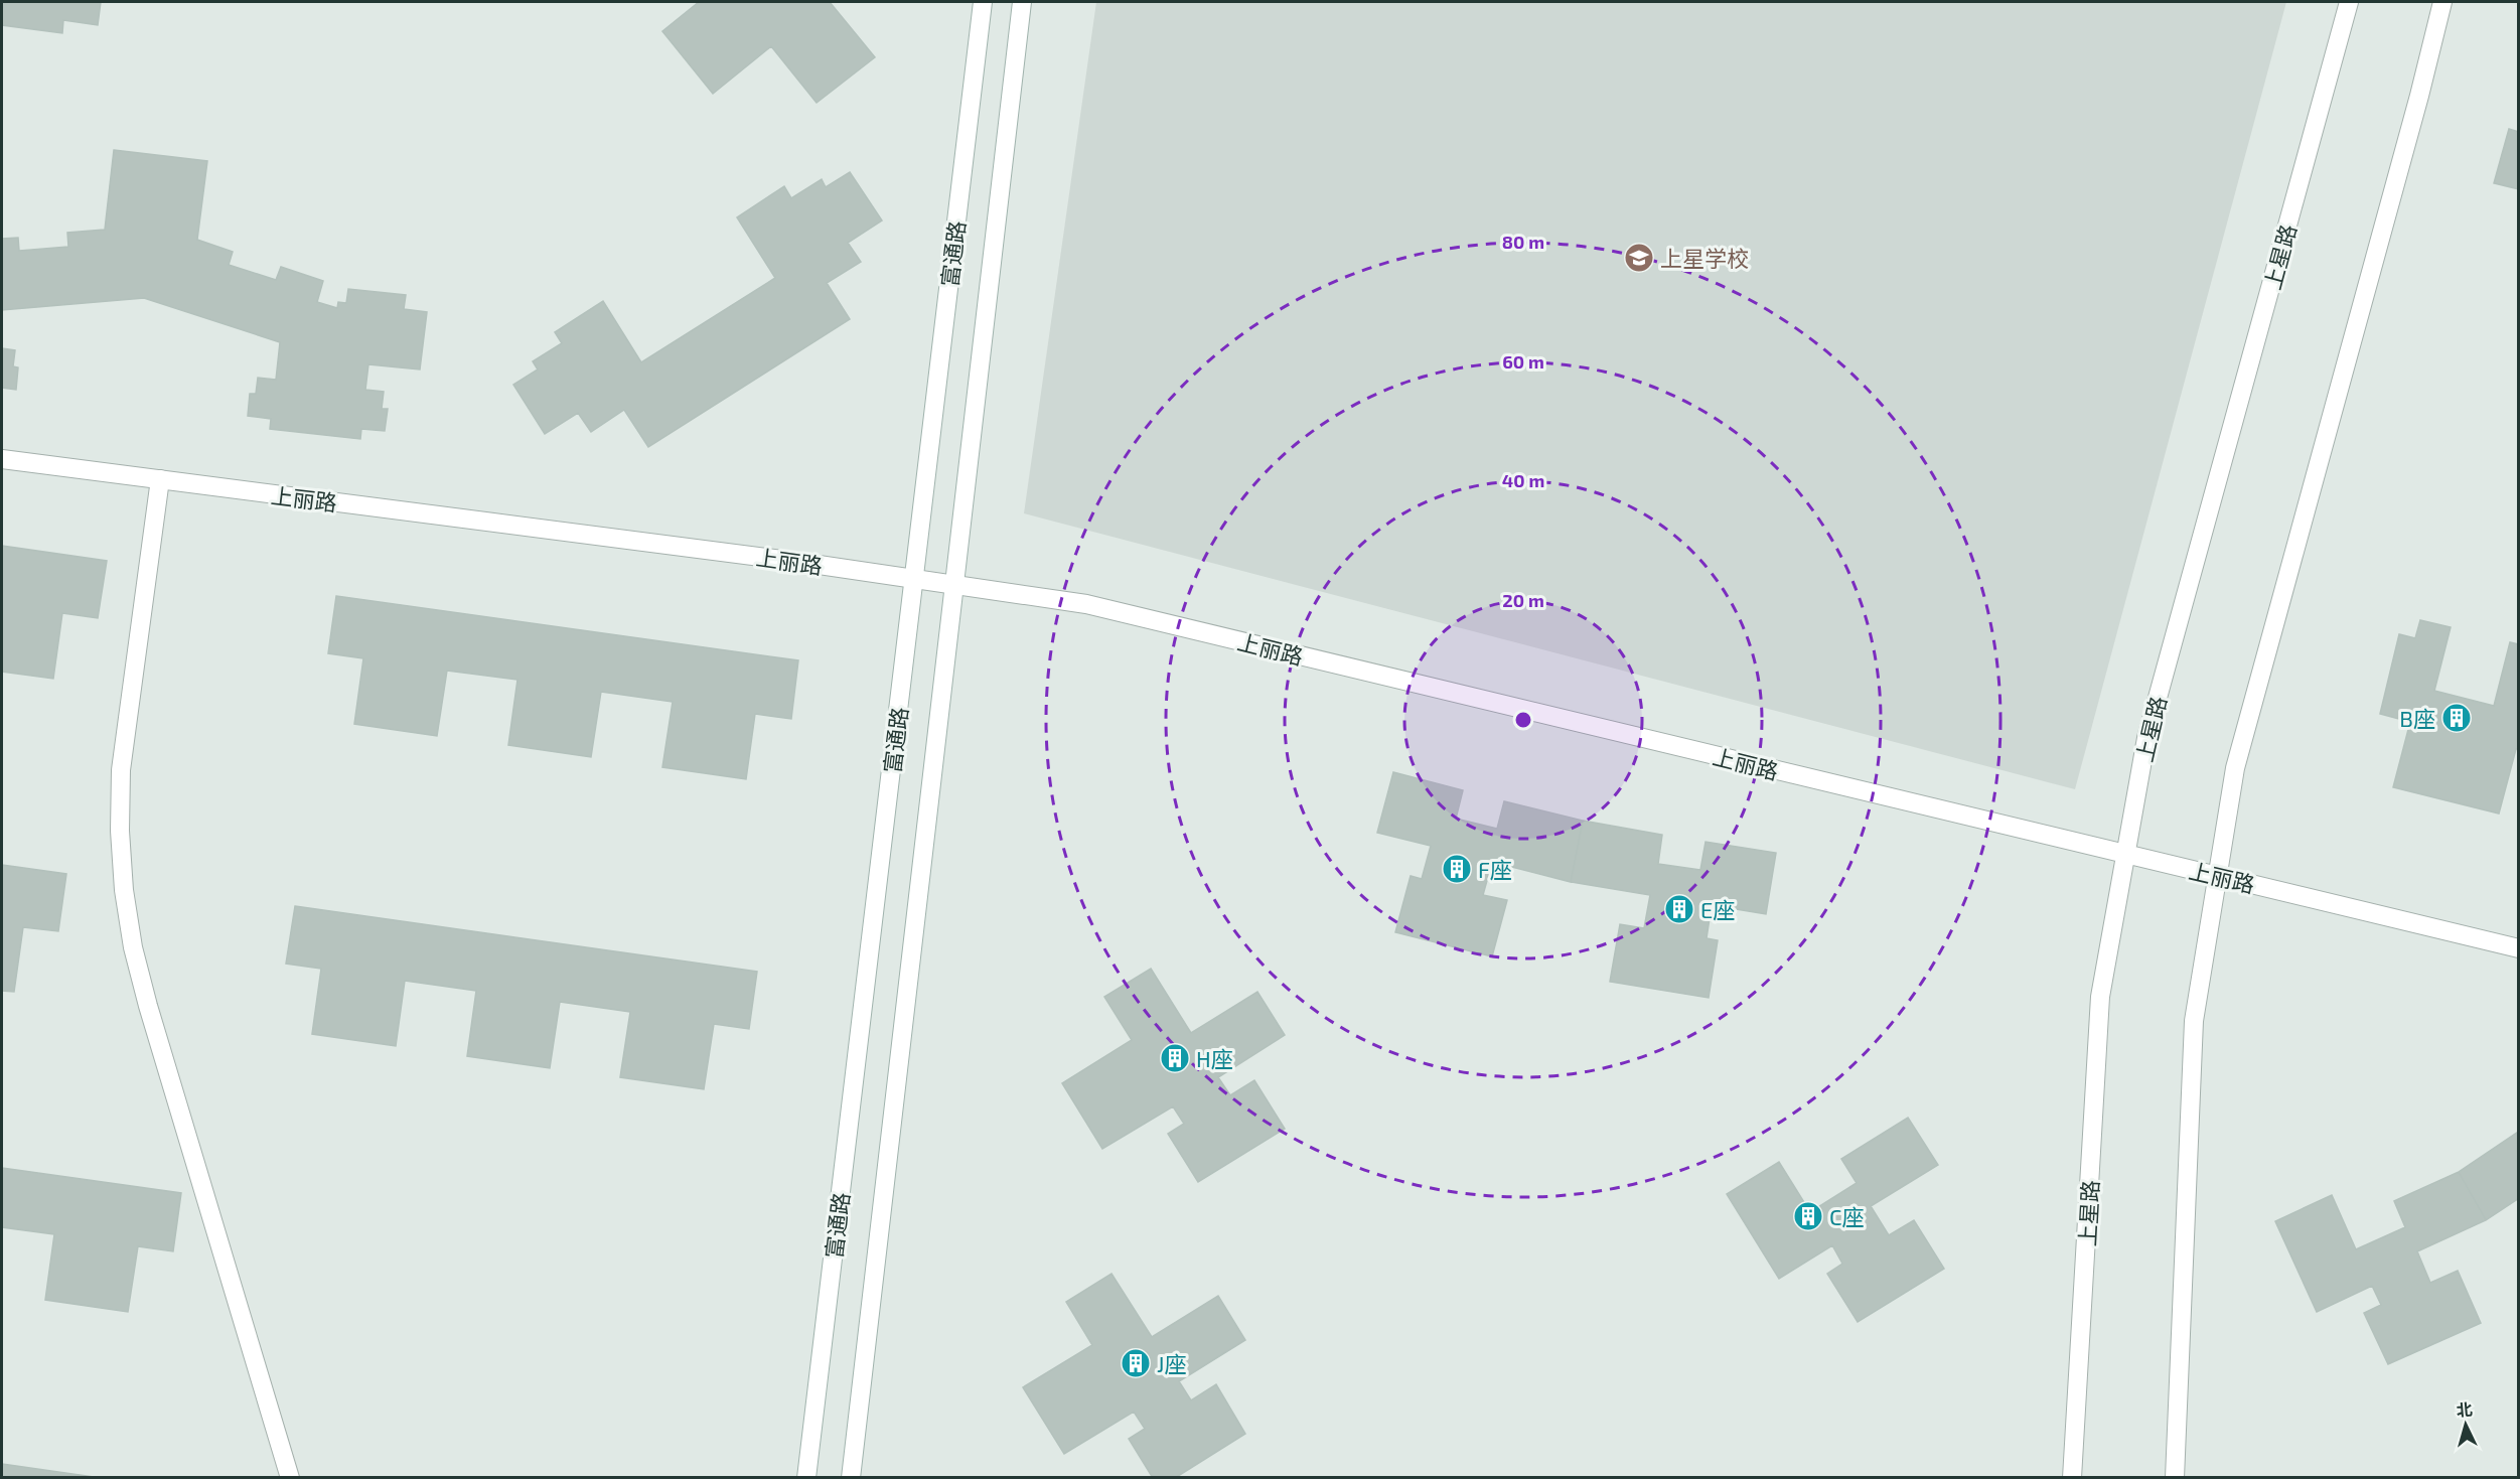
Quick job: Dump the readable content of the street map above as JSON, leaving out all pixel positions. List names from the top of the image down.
{
  "streets": {
    "street": ["富通路", "上星路", "上丽路"]
  },
  "crossings": [
    ["富通路", "上丽路"],
    ["上星路", "上丽路"]
  ],
  "places": {
    "school or university": ["上星学校"],
    "building": [
      "B座",
      "F座",
      "E座",
      "H座",
      "C座",
      "J座"
    ]
  },
  "north": "top",
  "rings": [
    "80 m",
    "60 m",
    "40 m",
    "20 m"
  ]
}
